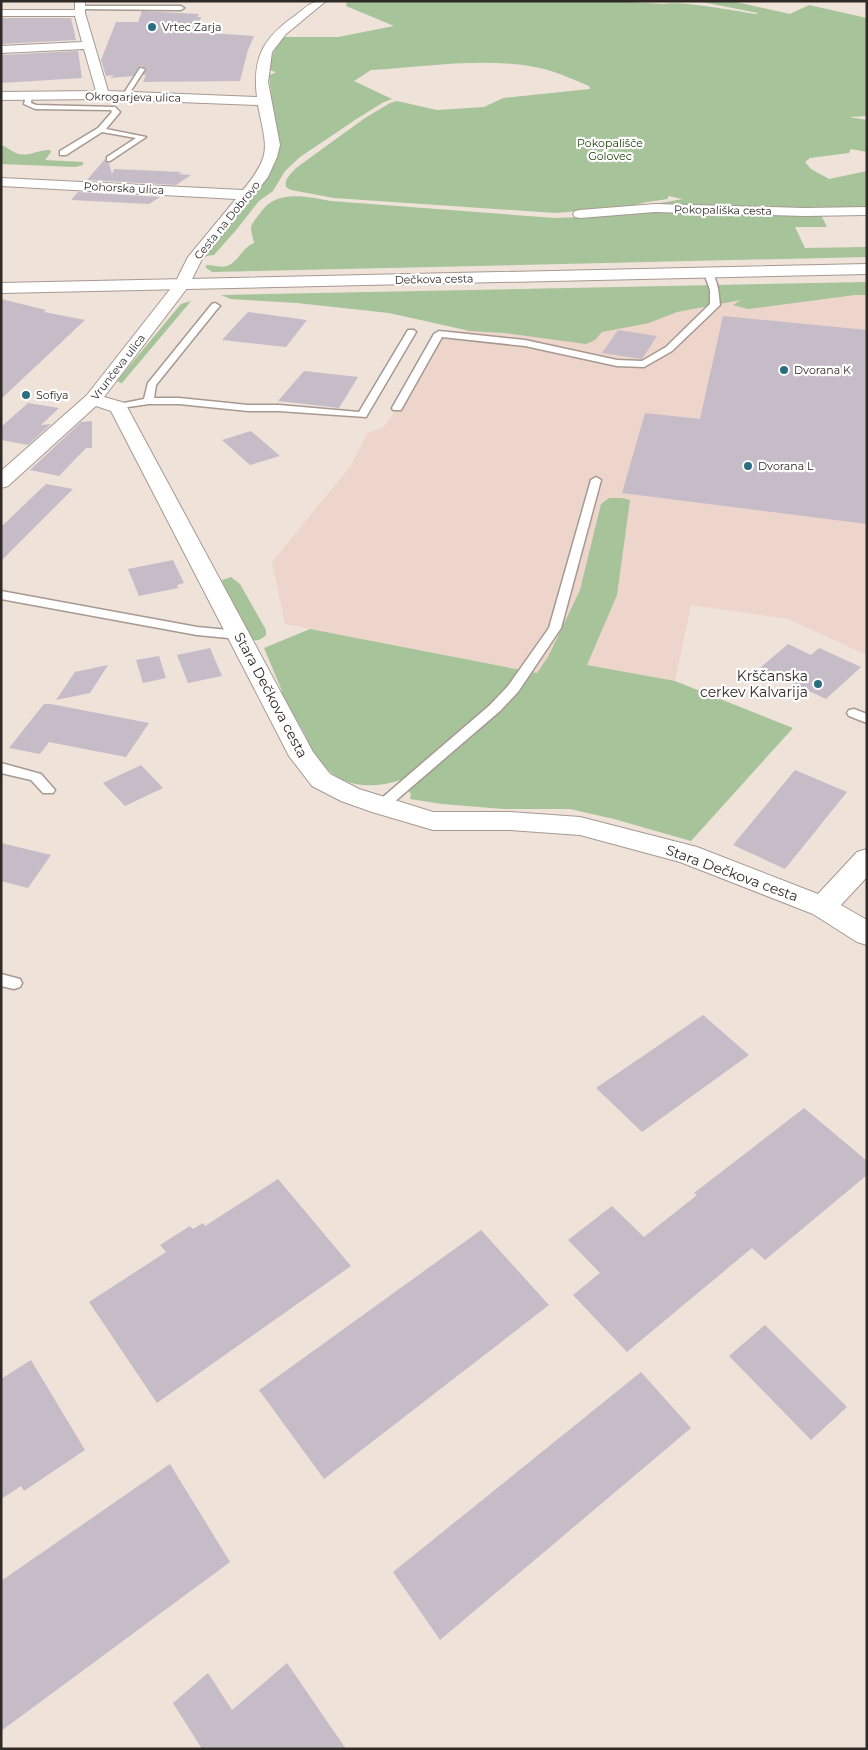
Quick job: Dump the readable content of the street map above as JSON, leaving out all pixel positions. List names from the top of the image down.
{
  "streets": {
    "street": [
      "Okrogarjeva ulica",
      "Pohorska ulica",
      "Pokopališka cesta",
      "Cesta na Dobrovo",
      "Dečkova cesta",
      "Vrunčeva ulica",
      "Stara Dečkova cesta"
    ]
  },
  "crossings": [
    ["Okrogarjeva ulica", "Cesta na Dobrovo"],
    ["Pohorska ulica", "Cesta na Dobrovo"],
    ["Cesta na Dobrovo", "Dečkova cesta"],
    ["Cesta na Dobrovo", "Vrunčeva ulica"],
    ["Dečkova cesta", "Vrunčeva ulica"]
  ],
  "parks": ["Pokopališče Golovec"],
  "places": [
    "Vrtec Zarja",
    "Dvorana K",
    "Sofiya",
    "Dvorana L",
    "Krščanska cerkev Kalvarija"
  ]
}
